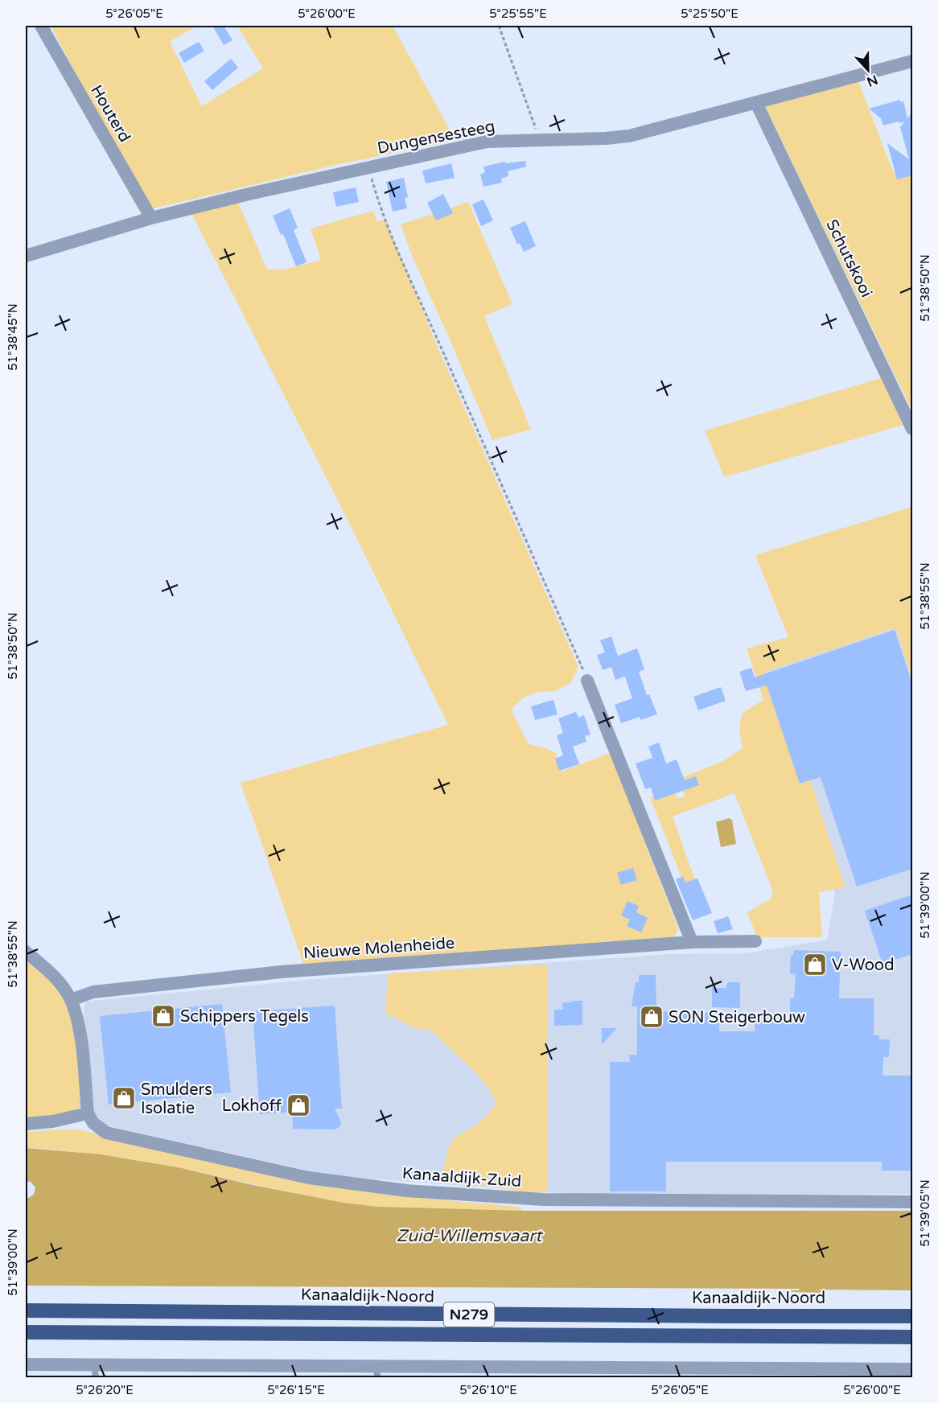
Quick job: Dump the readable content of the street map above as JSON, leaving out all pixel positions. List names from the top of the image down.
{
  "streets": {
    "highway": ["Kanaaldijk-Noord", "N279"],
    "street": [
      "Houterd",
      "Dungensesteeg",
      "Schutskooi",
      "Nieuwe Molenheide",
      "Kanaaldijk-Zuid"
    ]
  },
  "crossings": [
    ["Houterd", "Dungensesteeg"],
    ["Dungensesteeg", "Schutskooi"]
  ],
  "water": ["Zuid-Willemsvaart"],
  "places": {
    "shop": [
      "V-Wood",
      "Schippers Tegels",
      "SON Steigerbouw",
      "Smulders Isolatie",
      "Lokhoff"
    ]
  },
  "north": "bottom",
  "coordinates": [
    "5°26'05\"E",
    "5°26'00\"E",
    "5°25'55\"E",
    "5°25'50\"E",
    "51°38'50\"N",
    "51°38'45\"N",
    "51°38'55\"N",
    "51°39'00\"N",
    "51°39'05\"N",
    "5°26'20\"E",
    "5°26'15\"E",
    "5°26'10\"E"
  ]
}
